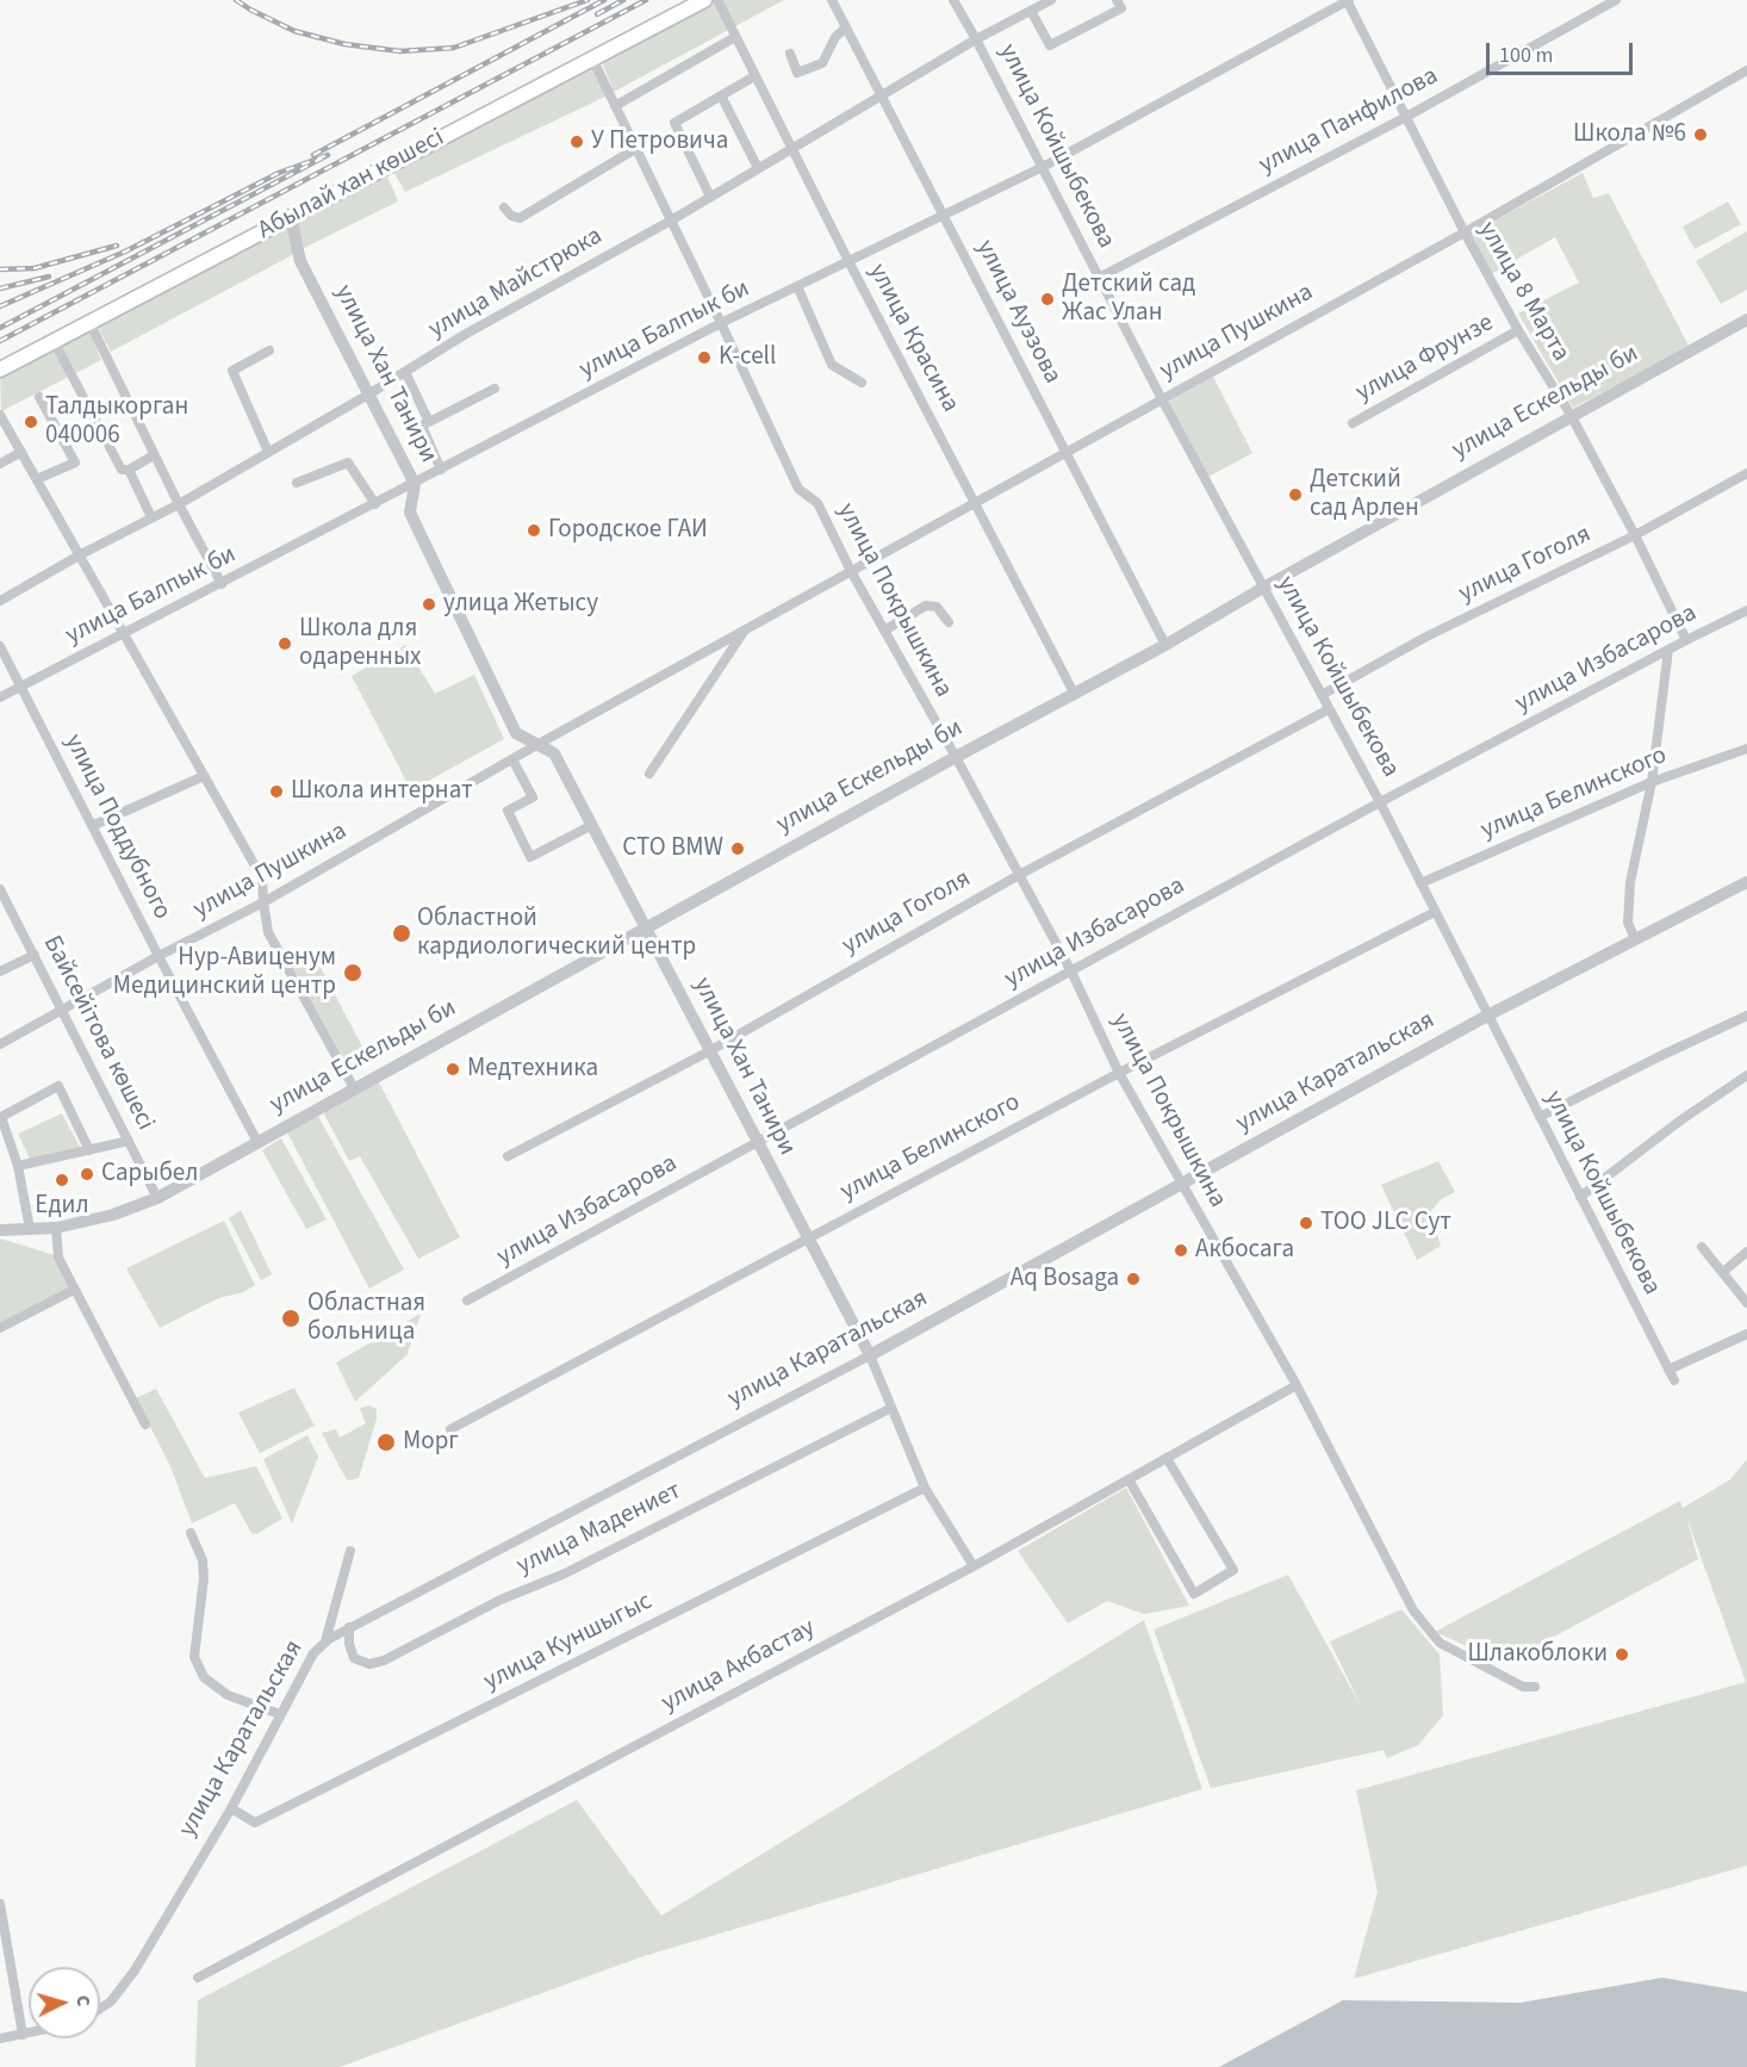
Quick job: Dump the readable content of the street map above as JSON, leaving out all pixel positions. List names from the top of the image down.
{
  "streets": {
    "main road": ["Абылай хан көшесі"],
    "street": [
      "улица Панфилова",
      "улица Койшыбекова",
      "улица Майстрюка",
      "улица 8 Марта",
      "улица Ауэзова",
      "улица Балпык би",
      "улица Пушкина",
      "улица Красина",
      "улица Фрунзе",
      "улица Хан Танири",
      "улица Ескельды би",
      "улица Гоголя",
      "улица Покрышкина",
      "улица Избасарова",
      "улица Белинского",
      "улица Поддубного",
      "Байсейітова көшесі",
      "улица Каратальская",
      "улица Мадениет",
      "улица Куншыгыс",
      "улица Акбастау"
    ]
  },
  "crossings": [
    ["улица Панфилова", "улица Койшыбекова"],
    ["улица Панфилова", "улица 8 Марта"],
    ["улица Койшыбекова", "улица Майстрюка"],
    ["улица Койшыбекова", "улица Балпык би"],
    ["улица Койшыбекова", "улица Пушкина"],
    ["улица Койшыбекова", "улица Ескельды би"],
    ["улица Койшыбекова", "улица Гоголя"],
    ["улица Койшыбекова", "улица Избасарова"],
    ["улица Койшыбекова", "улица Белинского"],
    ["улица Койшыбекова", "улица Каратальская"],
    ["Абылай хан көшесі", "улица Хан Танири"],
    ["Абылай хан көшесі", "улица Покрышкина"],
    ["улица Майстрюка", "улица Ауэзова"],
    ["улица Майстрюка", "улица Красина"],
    ["улица Майстрюка", "улица Хан Танири"],
    ["улица Майстрюка", "улица Покрышкина"],
    ["улица 8 Марта", "улица Балпык би"],
    ["улица 8 Марта", "улица Пушкина"],
    ["улица 8 Марта", "улица Фрунзе"],
    ["улица 8 Марта", "улица Ескельды би"],
    ["улица 8 Марта", "улица Гоголя"],
    ["улица 8 Марта", "улица Избасарова"],
    ["улица Ауэзова", "улица Балпык би"],
    ["улица Ауэзова", "улица Пушкина"],
    ["улица Ауэзова", "улица Ескельды би"],
    ["улица Балпык би", "улица Красина"],
    ["улица Балпык би", "улица Хан Танири"],
    ["улица Балпык би", "улица Покрышкина"],
    ["улица Балпык би", "улица Поддубного"],
    ["улица Пушкина", "улица Красина"],
    ["улица Пушкина", "улица Хан Танири"],
    ["улица Пушкина", "улица Покрышкина"],
    ["улица Пушкина", "улица Поддубного"],
    ["улица Пушкина", "Байсейітова көшесі"],
    ["улица Красина", "улица Ескельды би"],
    ["улица Хан Танири", "улица Ескельды би"],
    ["улица Хан Танири", "улица Гоголя"],
    ["улица Хан Танири", "улица Избасарова"],
    ["улица Хан Танири", "улица Белинского"],
    ["улица Хан Танири", "улица Каратальская"],
    ["улица Хан Танири", "улица Мадениет"],
    ["улица Хан Танири", "улица Куншыгыс"],
    ["улица Хан Танири", "улица Акбастау"],
    ["улица Ескельды би", "улица Покрышкина"],
    ["улица Ескельды би", "улица Поддубного"],
    ["улица Ескельды би", "Байсейітова көшесі"],
    ["улица Гоголя", "улица Покрышкина"],
    ["улица Покрышкина", "улица Избасарова"],
    ["улица Покрышкина", "улица Белинского"],
    ["улица Покрышкина", "улица Каратальская"],
    ["улица Покрышкина", "улица Акбастау"],
    ["улица Каратальская", "улица Мадениет"],
    ["улица Каратальская", "улица Куншыгыс"]
  ],
  "places": [
    "Школа №6",
    "У Петровича",
    "Детский сад Жас Улан",
    "K-cell",
    "Талдыкорган 040006",
    "Детский сад Арлен",
    "Городское ГАИ",
    "улица Жетысу",
    "Школа для одаренных",
    "Школа интернат",
    "СТО BMW",
    "Областной кардиологический центр",
    "Нур-Авиценум Медицинский центр",
    "Медтехника",
    "Сарыбел",
    "Едил",
    "ТОО JLC Сут",
    "Акбосага",
    "Aq Bosaga",
    "Областная больница",
    "Морг",
    "Шлакоблоки"
  ],
  "scale_bar": "100 m",
  "north": "right"
}
